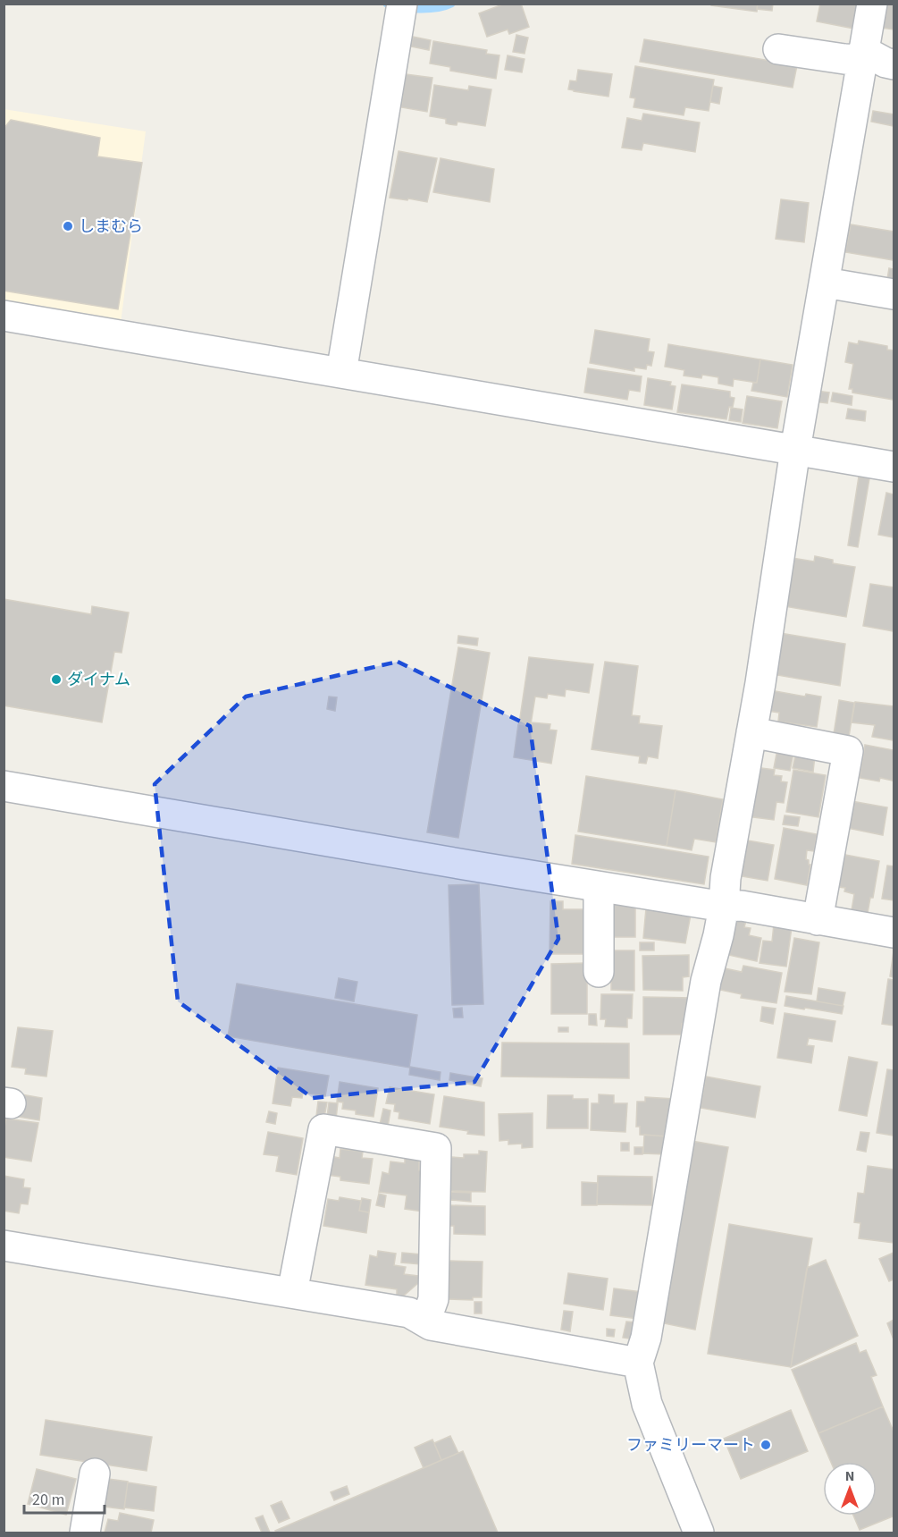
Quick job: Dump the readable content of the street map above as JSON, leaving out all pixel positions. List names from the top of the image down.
{
  "places": ["しまむら", "ダイナム", "ファミリーマート"],
  "scale_bar": "20 m",
  "north": "top"
}
